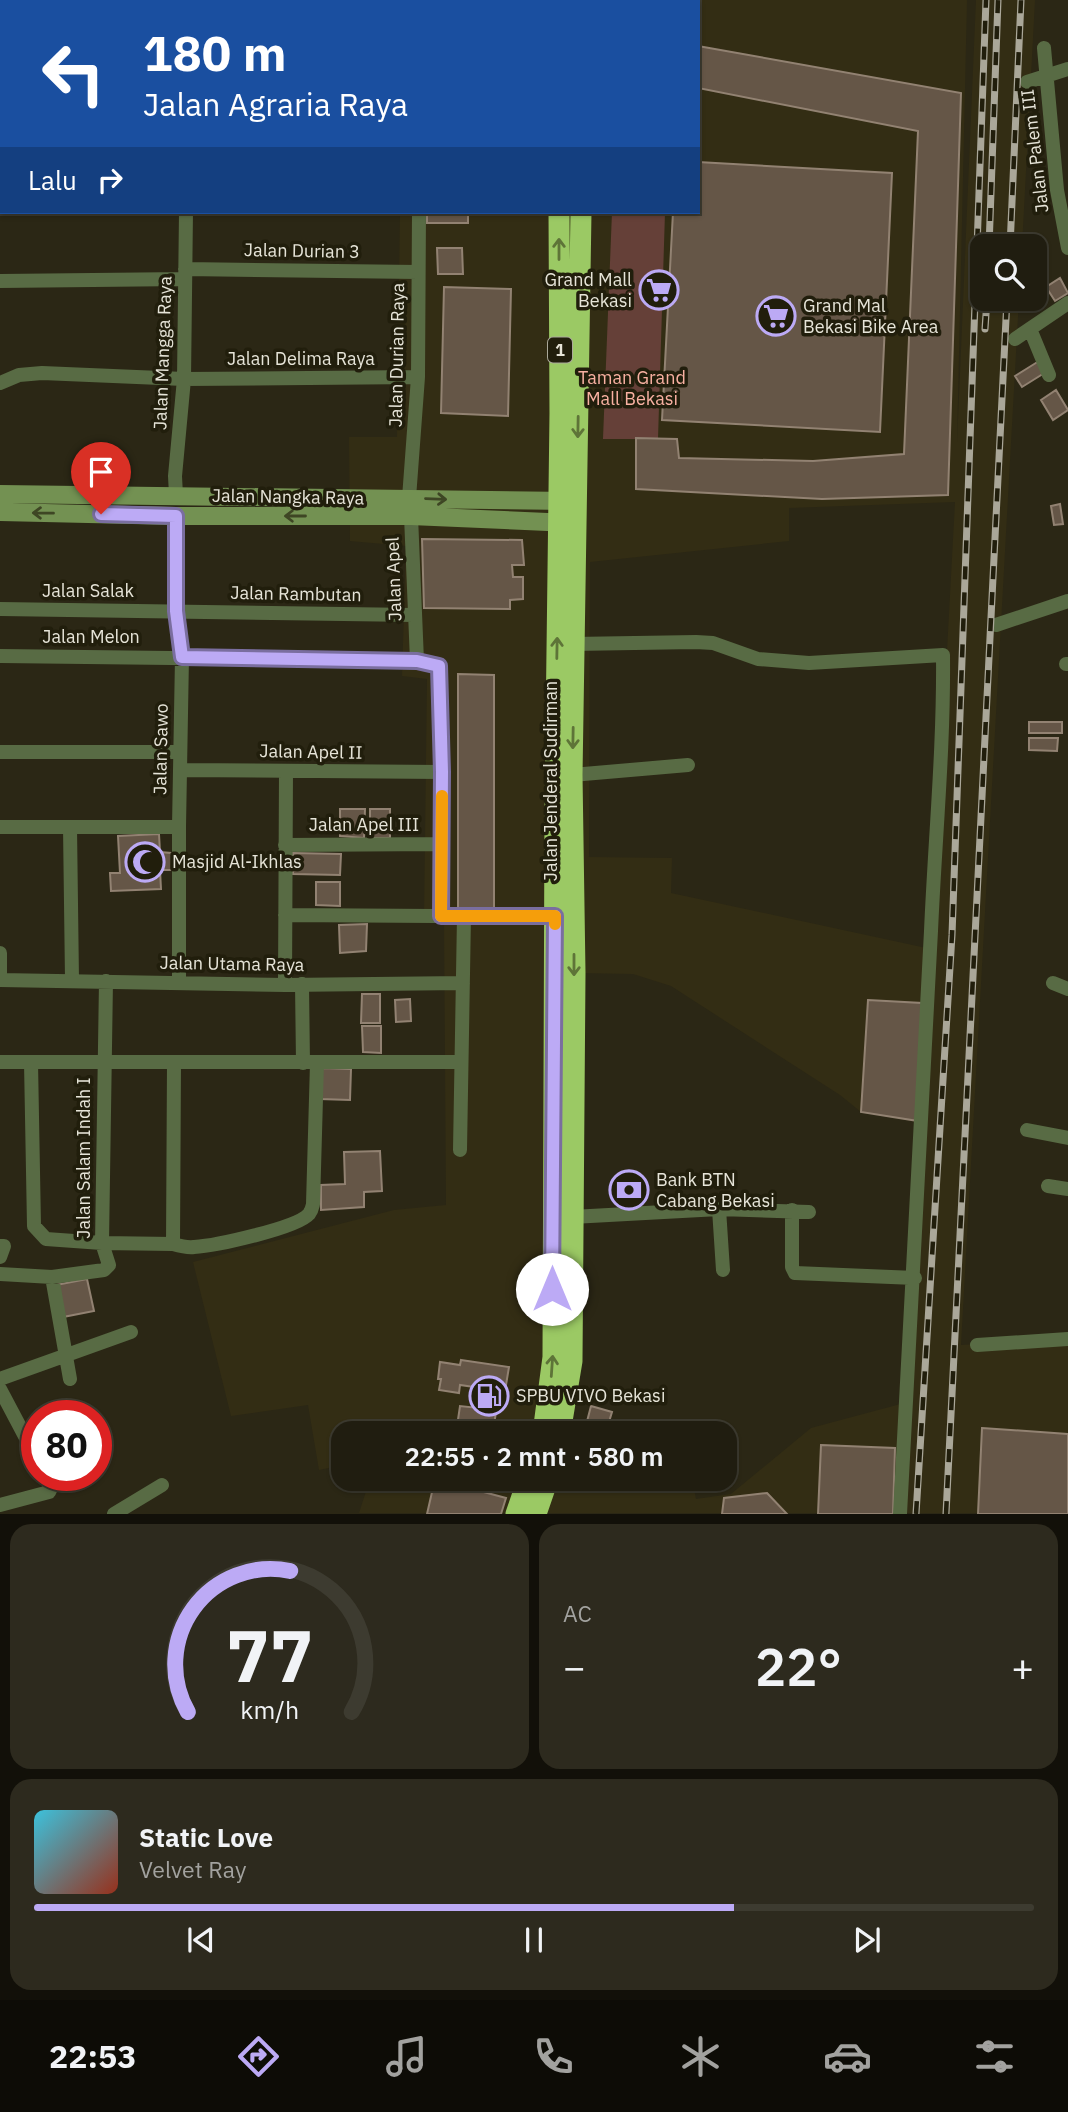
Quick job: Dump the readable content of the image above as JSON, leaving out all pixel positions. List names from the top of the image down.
{
  "streets": {
    "highway": ["1", "Jalan Jenderal Sudirman"],
    "street": [
      "Jalan Palem III",
      "Jalan Durian 3",
      "Jalan Mangga Raya",
      "Jalan Durian Raya",
      "Jalan Delima Raya",
      "Jalan Nangka Raya",
      "Jalan Apel",
      "Jalan Salak",
      "Jalan Rambutan",
      "Jalan Melon",
      "Jalan Sawo",
      "Jalan Apel II",
      "Jalan Apel III",
      "Jalan Utama Raya",
      "Jalan Salam Indah I"
    ]
  },
  "crossings": [
    ["Jalan Durian 3", "Jalan Mangga Raya"],
    ["Jalan Durian 3", "Jalan Durian Raya"],
    ["Jalan Mangga Raya", "Jalan Delima Raya"],
    ["Jalan Mangga Raya", "Jalan Nangka Raya"],
    ["Jalan Durian Raya", "Jalan Delima Raya"],
    ["Jalan Durian Raya", "Jalan Nangka Raya"],
    ["Jalan Durian Raya", "Jalan Apel"],
    ["Jalan Nangka Raya", "Jalan Apel"],
    ["Jalan Nangka Raya", "Jalan Sawo"],
    ["Jalan Nangka Raya", "Jalan Jenderal Sudirman"],
    ["Jalan Apel", "Jalan Rambutan"],
    ["Jalan Apel", "Jalan Melon"],
    ["Jalan Salak", "Jalan Rambutan"],
    ["Jalan Salak", "Jalan Sawo"],
    ["Jalan Rambutan", "Jalan Sawo"],
    ["Jalan Melon", "Jalan Sawo"],
    ["Jalan Sawo", "Jalan Apel II"],
    ["Jalan Sawo", "Jalan Utama Raya"],
    ["Jalan Apel II", "Jalan Apel III"],
    ["Jalan Apel III", "Jalan Utama Raya"],
    ["Jalan Utama Raya", "Jalan Salam Indah I"]
  ],
  "parks": ["Taman Grand Mall Bekasi"],
  "places": {
    "supermarket": ["Grand Mall Bekasi", "Grand Mal Bekasi Bike Area"],
    "mosque": ["Masjid Al-Ikhlas"],
    "bank": ["Bank BTN Cabang Bekasi"],
    "fuel station": ["SPBU VIVO Bekasi"]
  },
  "page": {
    "turn": ["180 m", "Jalan Agraria Raya"],
    "then": "Lalu",
    "limit": "80",
    "trip": "22:55 · 2 mnt · 580 m",
    "tile": "AC",
    "heat": ["−", "22°", "+"],
    "song": ["Static Love", "Velvet Ray"],
    "tabs": "22:53",
    "gauge": ["77", "km/h"]
  }
}
